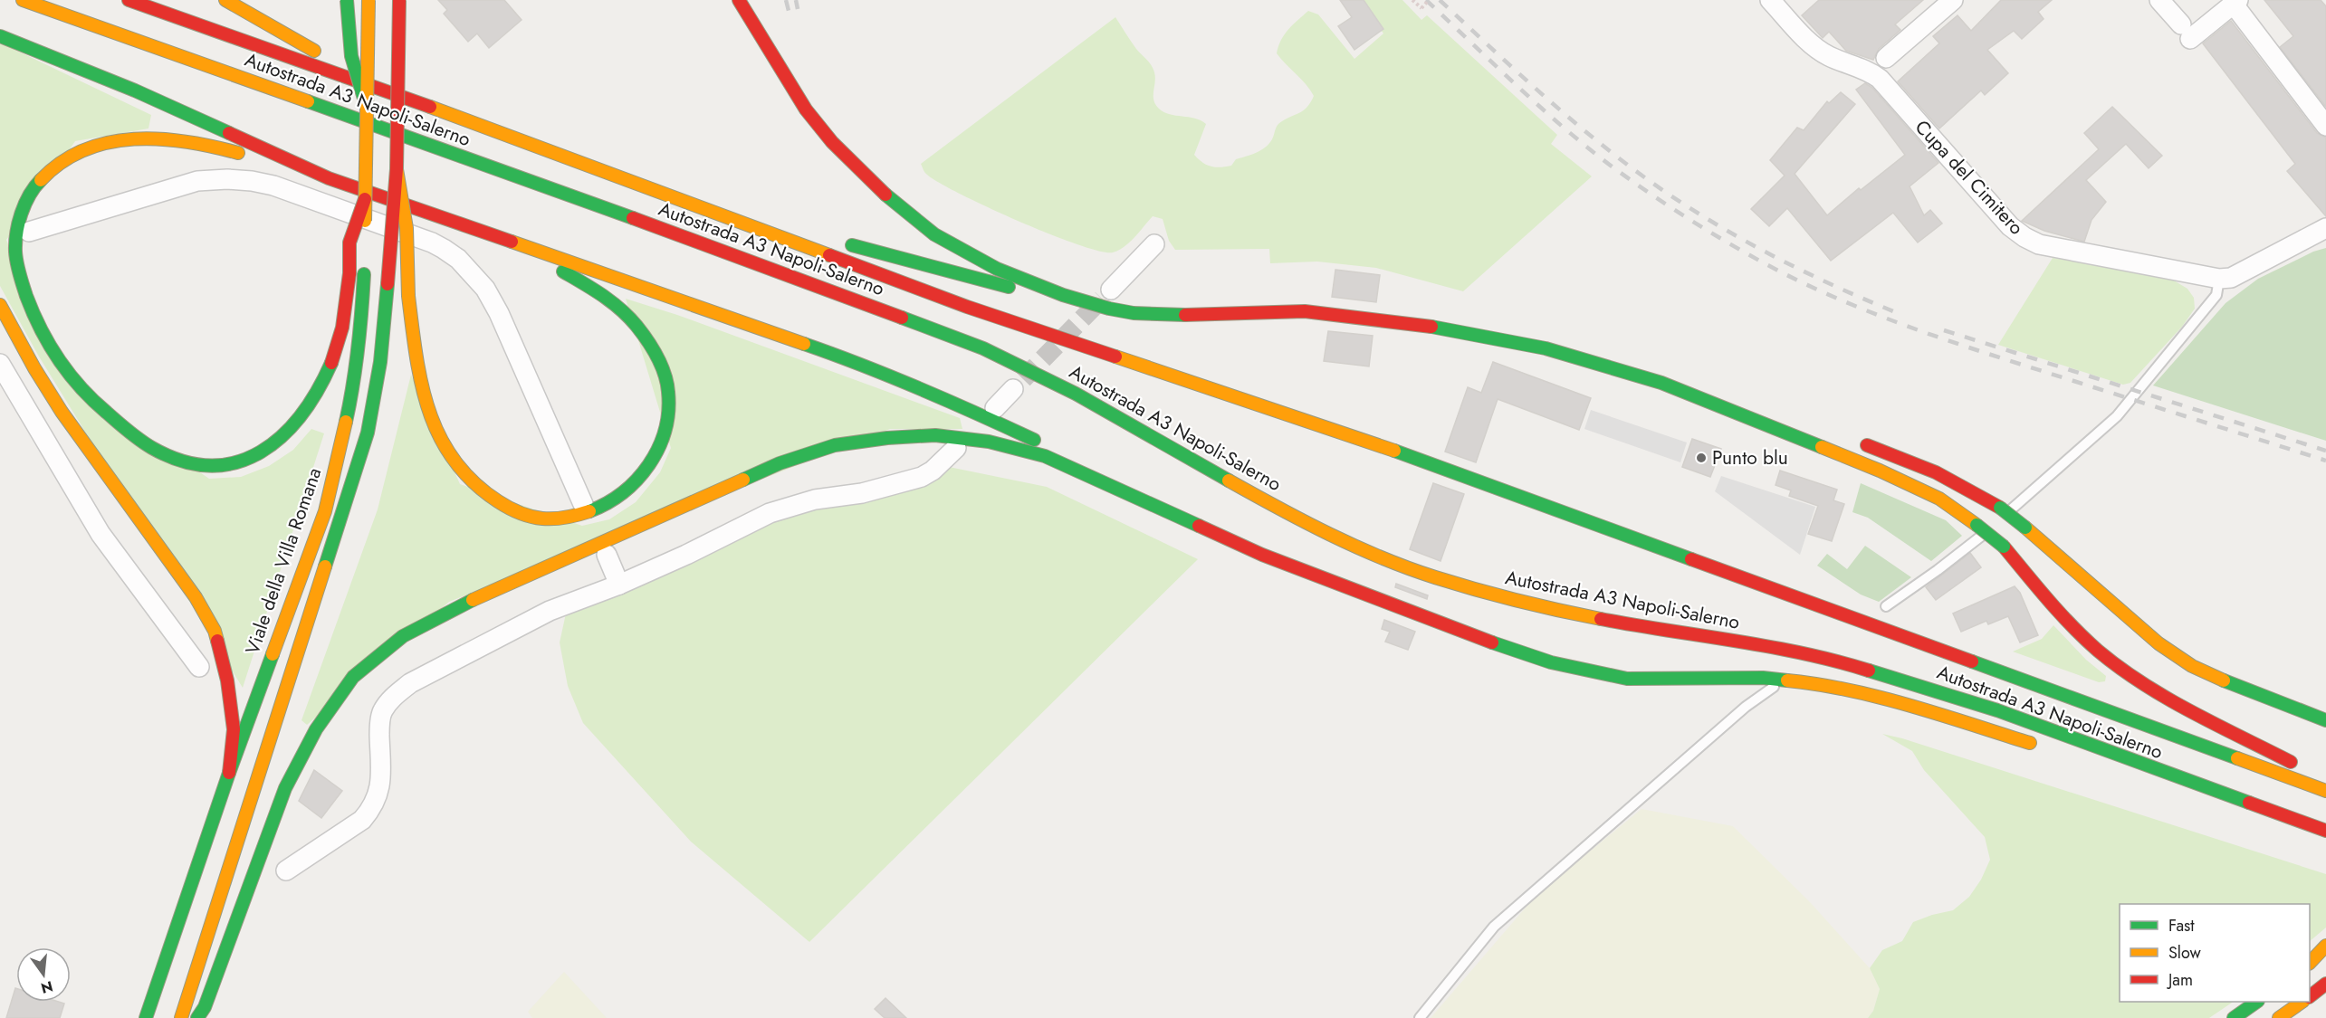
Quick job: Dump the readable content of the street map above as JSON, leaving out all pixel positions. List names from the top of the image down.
{
  "streets": {
    "main road": ["Autostrada A3 Napoli-Salerno", "Viale della Villa Romana"],
    "street": ["Cupa del Cimitero"]
  },
  "places": ["Punto blu"],
  "legend": ["Fast", "Slow", "Jam"],
  "north": "bottom"
}
